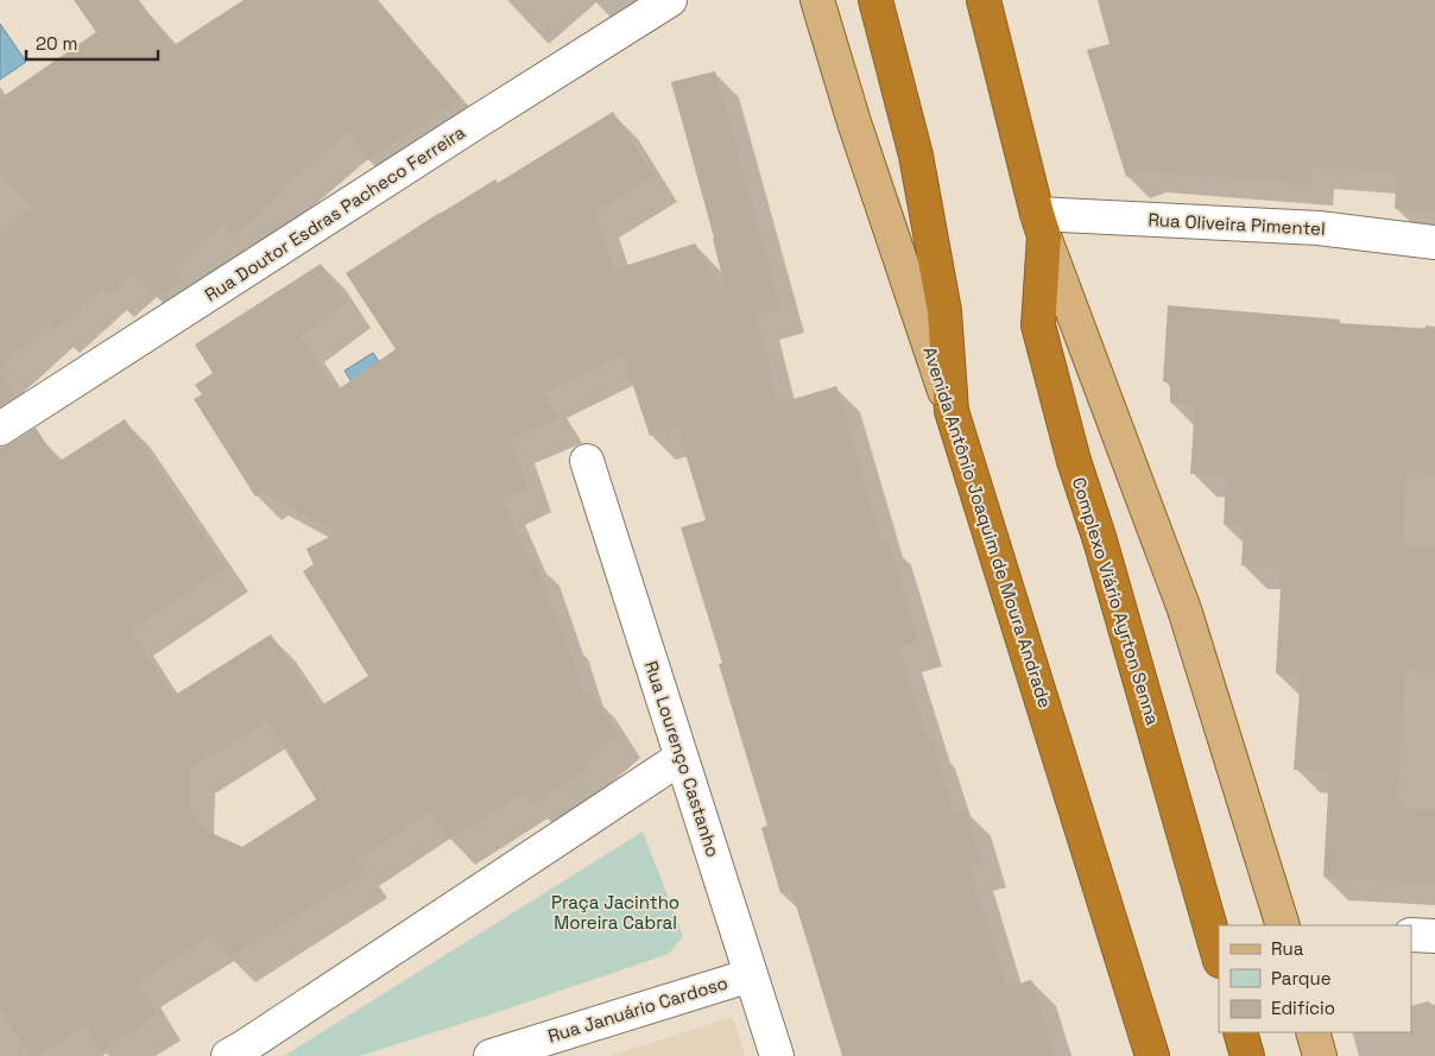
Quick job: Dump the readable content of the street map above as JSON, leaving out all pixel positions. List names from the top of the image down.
{
  "streets": {
    "highway": ["Avenida Antônio Joaquim de Moura Andrade", "Complexo Viário Ayrton Senna"],
    "street": [
      "Rua Doutor Esdras Pacheco Ferreira",
      "Rua Oliveira Pimentel",
      "Rua Lourenço Castanho",
      "Rua Januário Cardoso"
    ]
  },
  "crossings": [
    ["Rua Oliveira Pimentel", "Complexo Viário Ayrton Senna"],
    ["Rua Lourenço Castanho", "Rua Januário Cardoso"]
  ],
  "parks": ["Praça Jacintho Moreira Cabral"],
  "legend": ["Rua", "Parque", "Edifício"],
  "scale_bar": "20 m"
}
